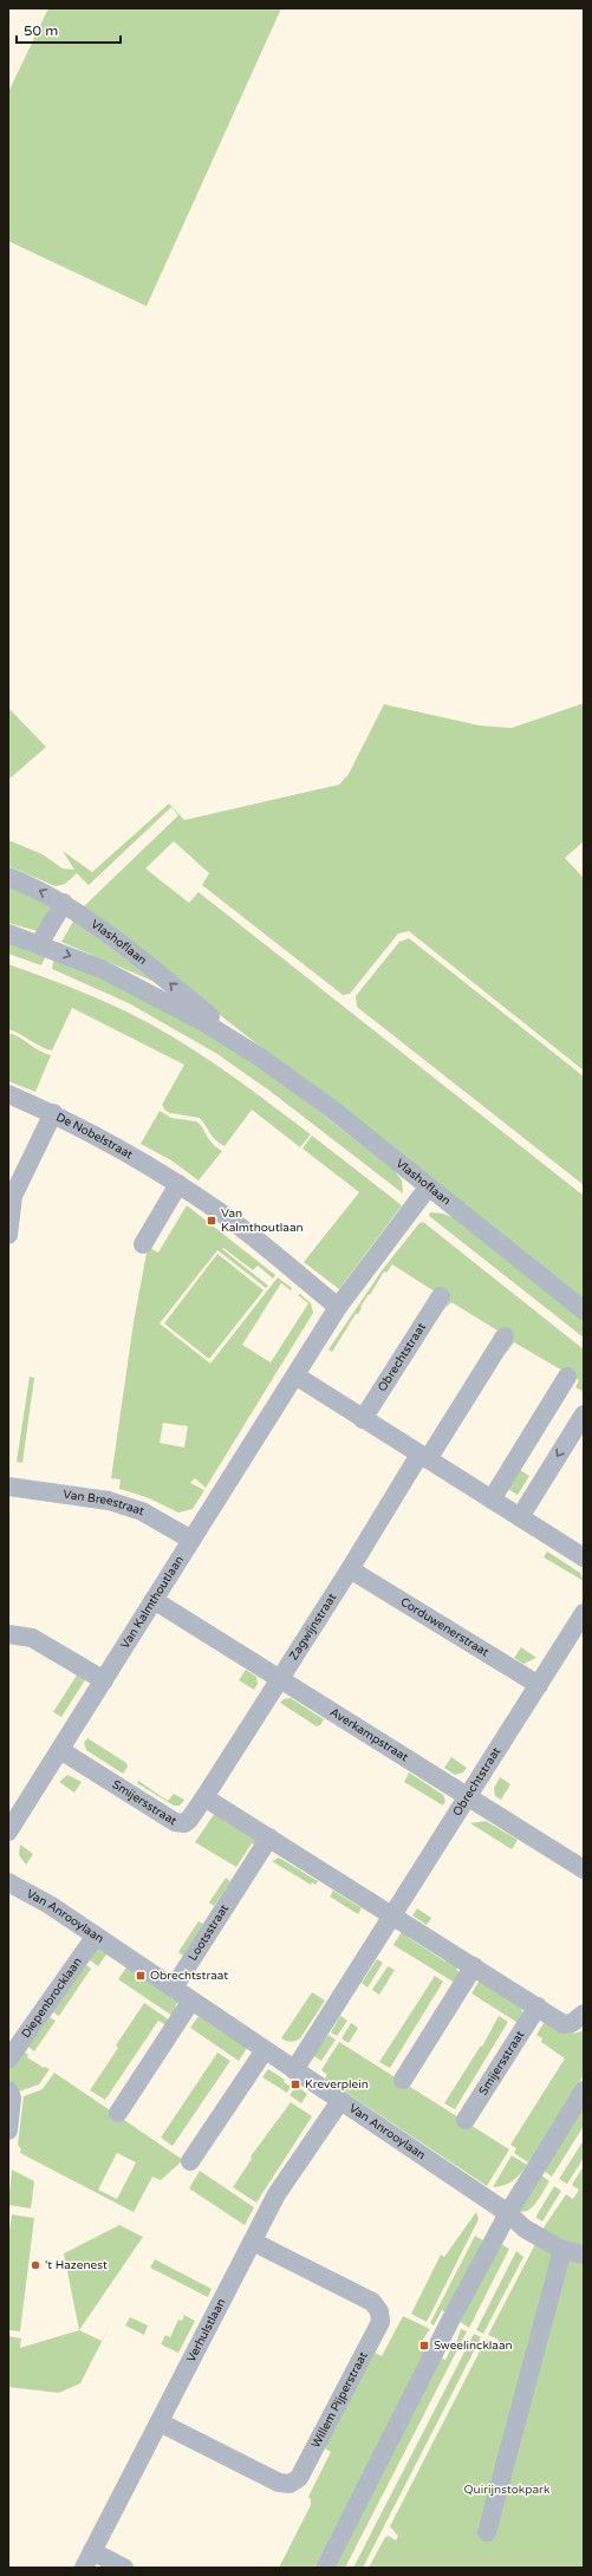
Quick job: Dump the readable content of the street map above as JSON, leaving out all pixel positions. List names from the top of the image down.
{
  "streets": {
    "street": [
      "Vlashoflaan",
      "De Nobelstraat",
      "Obrechtstraat",
      "Van Breestraat",
      "Van Kalmthoutlaan",
      "Zagwijnstraat",
      "Corduwenerstraat",
      "Averkampstraat",
      "Smijersstraat",
      "Van Anrooylaan",
      "Lootsstraat",
      "Diepenbrocklaan",
      "Verhulstlaan",
      "Willem Pijperstraat"
    ]
  },
  "crossings": [
    ["Vlashoflaan", "Van Kalmthoutlaan"],
    ["De Nobelstraat", "Van Kalmthoutlaan"],
    ["Obrechtstraat", "Corduwenerstraat"],
    ["Obrechtstraat", "Averkampstraat"],
    ["Obrechtstraat", "Van Anrooylaan"],
    ["Van Breestraat", "Van Kalmthoutlaan"],
    ["Van Kalmthoutlaan", "Averkampstraat"],
    ["Van Kalmthoutlaan", "Smijersstraat"],
    ["Zagwijnstraat", "Corduwenerstraat"],
    ["Zagwijnstraat", "Averkampstraat"],
    ["Zagwijnstraat", "Smijersstraat"],
    ["Van Anrooylaan", "Lootsstraat"],
    ["Van Anrooylaan", "Diepenbrocklaan"],
    ["Van Anrooylaan", "Verhulstlaan"],
    ["Verhulstlaan", "Willem Pijperstraat"]
  ],
  "parks": ["Quirijnstokpark"],
  "places": {
    "transit": [
      "Van Kalmthoutlaan",
      "Obrechtstraat",
      "Kreverplein",
      "Sweelincklaan"
    ],
    "other": ["'t Hazenest"]
  },
  "scale_bar": "50 m"
}
